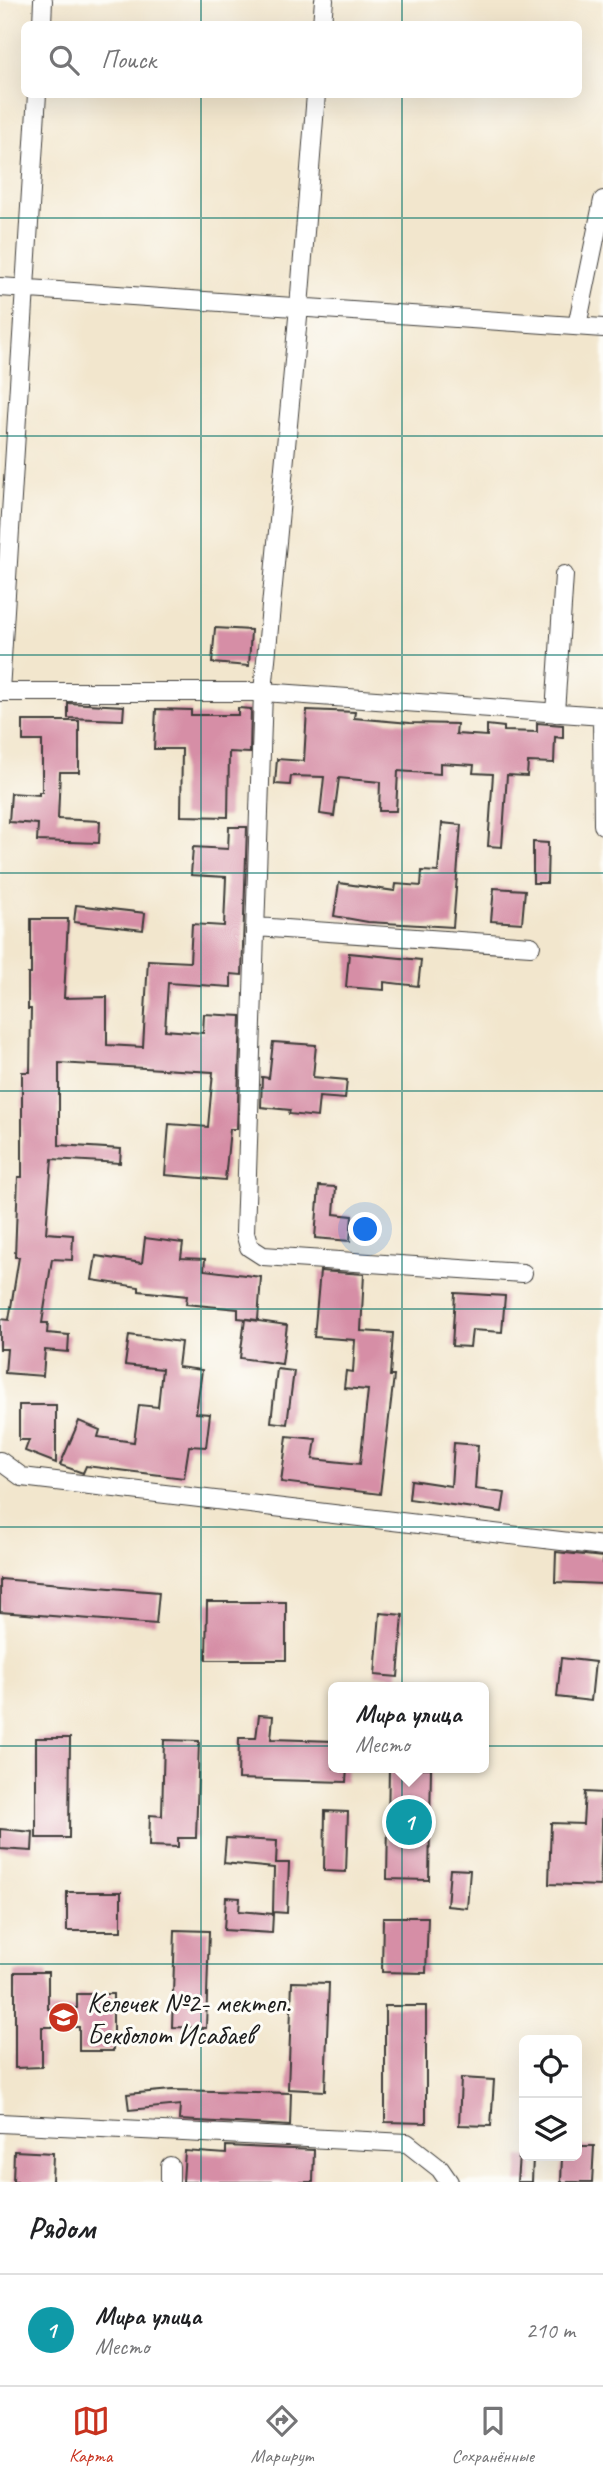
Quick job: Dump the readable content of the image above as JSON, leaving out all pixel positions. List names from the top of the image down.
{
  "places": {
    "school or university": ["Келечек №2- мектеп. Бекболот Исабаев"]
  },
  "page": {
    "search": "Поиск",
    "popup": ["Мира улица", "Место"],
    "pins": "1",
    "heading": "Рядом",
    "list": [
      {
        "mark": "1",
        "name": "Мира улица",
        "note": "Место",
        "value": "210 m"
      }
    ],
    "nav": ["Карта", "Маршрут", "Сохранённые"]
  }
}
